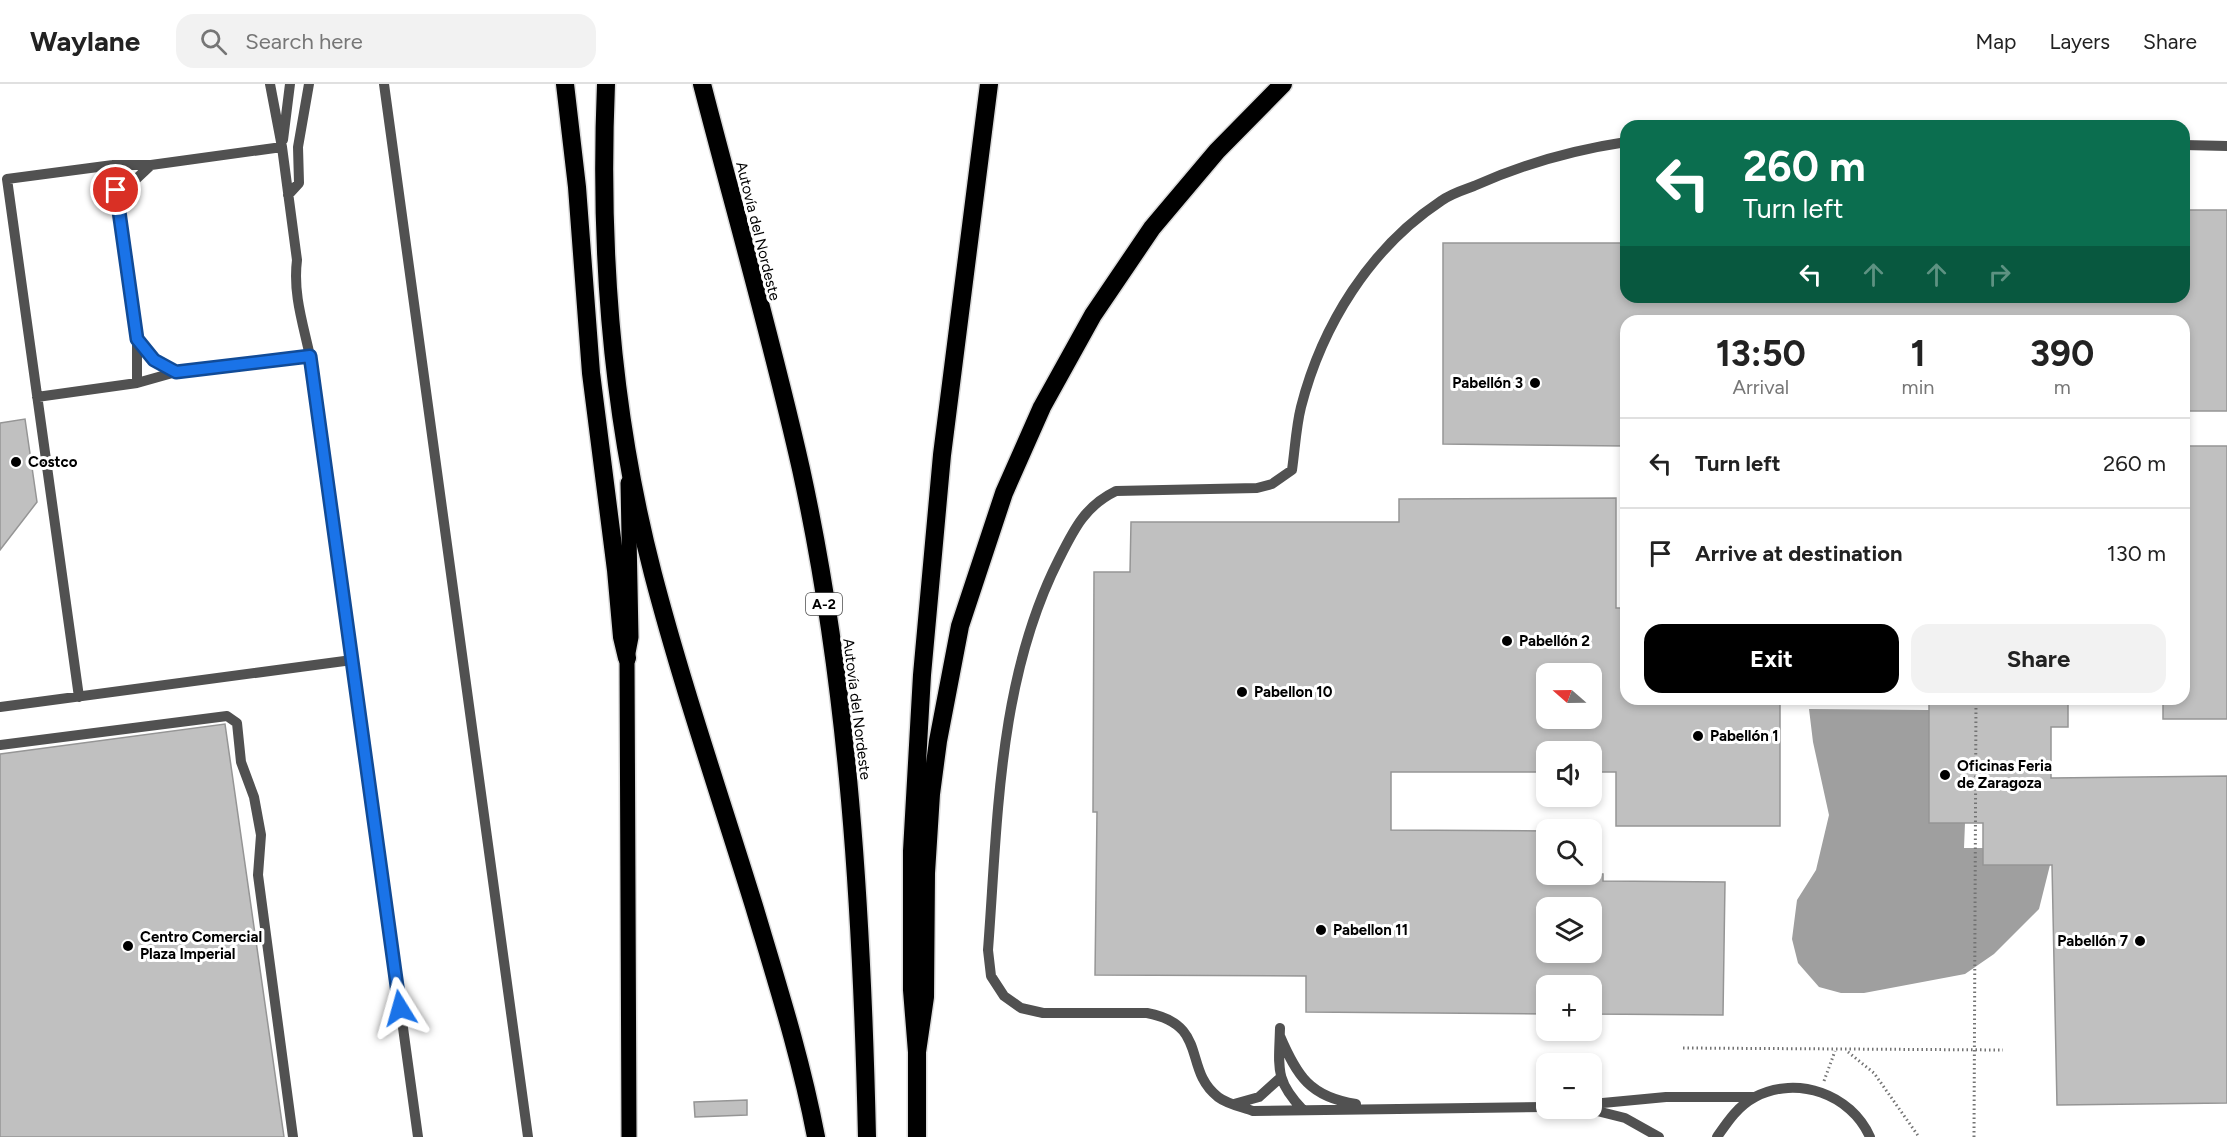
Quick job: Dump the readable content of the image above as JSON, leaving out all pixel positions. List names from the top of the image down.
{
  "streets": {
    "highway": ["Autovía del Nordeste", "A-2"]
  },
  "places": [
    "Pabellón 3",
    "Costco",
    "Pabellón 2",
    "Pabellon 10",
    "Pabellón 1",
    "Oficinas Feria de Zaragoza",
    "Pabellon 11",
    "Pabellón 7",
    "Centro Comercial Plaza Imperial"
  ],
  "north": "left",
  "page": {
    "header": "Waylane",
    "search": "Search here",
    "nav": ["Map", "Layers", "Share"],
    "turn": ["260 m", "Turn left"],
    "eta": [
      "13:50",
      "Arrival",
      "1",
      "min",
      "390",
      "m"
    ],
    "list": [
      {
        "name": "Turn left",
        "value": "260 m"
      },
      {
        "name": "Arrive at destination",
        "value": "130 m"
      }
    ],
    "buttons": ["Exit", "Share"],
    "map_buttons": ["+", "−"]
  }
}
